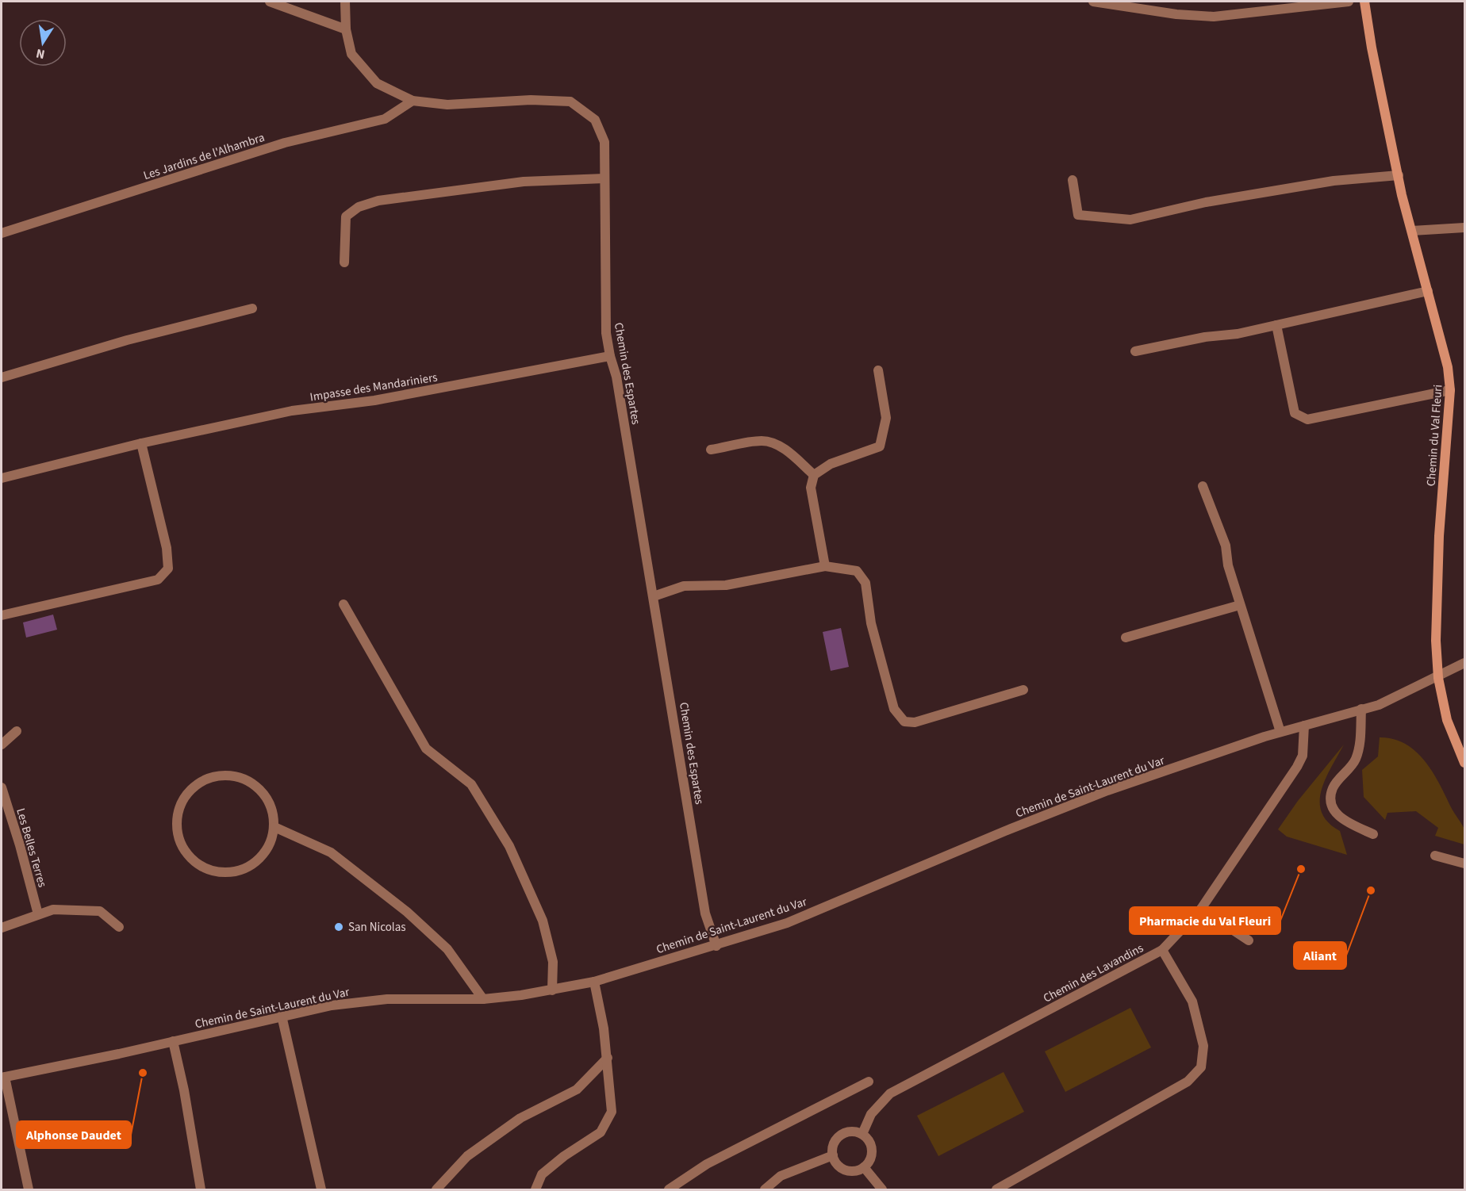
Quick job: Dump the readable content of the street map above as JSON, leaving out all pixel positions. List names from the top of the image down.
{
  "streets": {
    "street": [
      "Les Jardins de l'Alhambra",
      "Chemin des Espartes",
      "Impasse des Mandariniers",
      "Chemin du Val Fleuri",
      "Chemin de Saint-Laurent du Var",
      "Les Belles Terres",
      "Chemin des Lavandins"
    ]
  },
  "crossings": [
    ["Les Jardins de l'Alhambra", "Chemin des Espartes"],
    ["Chemin des Espartes", "Impasse des Mandariniers"],
    ["Chemin des Espartes", "Chemin de Saint-Laurent du Var"],
    ["Chemin du Val Fleuri", "Chemin de Saint-Laurent du Var"],
    ["Chemin de Saint-Laurent du Var", "Chemin des Lavandins"]
  ],
  "places": [
    "Pharmacie du Val Fleuri",
    "Aliant",
    "San Nicolas",
    "Alphonse Daudet"
  ],
  "north": "bottom"
}
